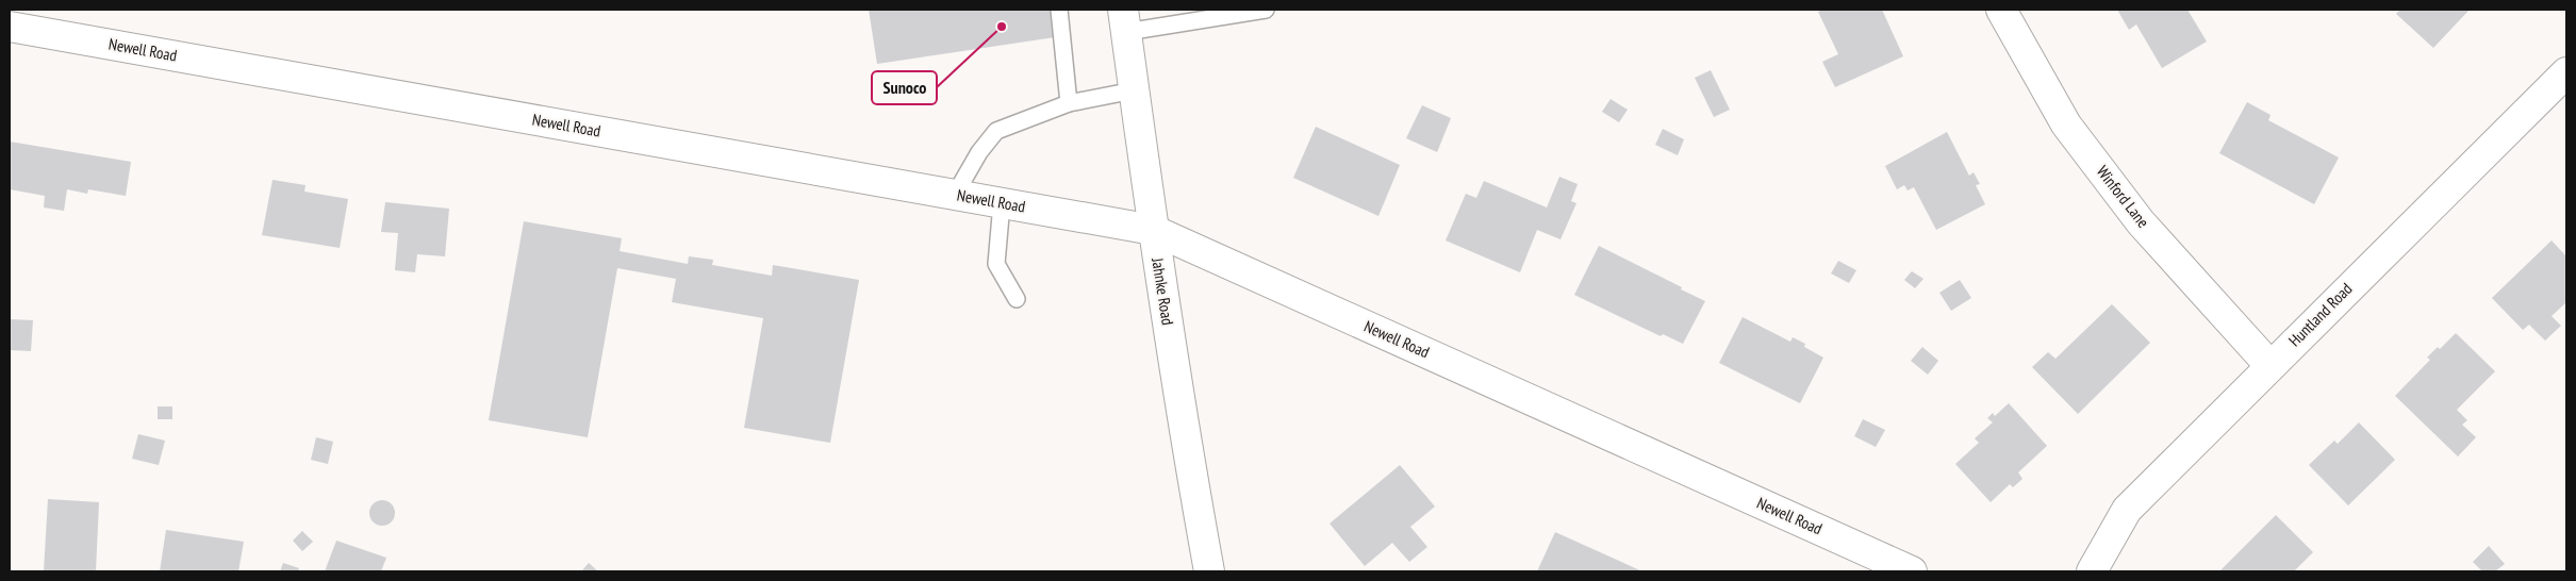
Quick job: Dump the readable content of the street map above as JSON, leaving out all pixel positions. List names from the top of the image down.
{
  "streets": {
    "street": [
      "Newell Road",
      "Winford Lane",
      "Jahnke Road",
      "Huntland Road"
    ]
  },
  "crossings": [
    ["Newell Road", "Jahnke Road"],
    ["Winford Lane", "Huntland Road"]
  ],
  "places": ["Sunoco"]
}
